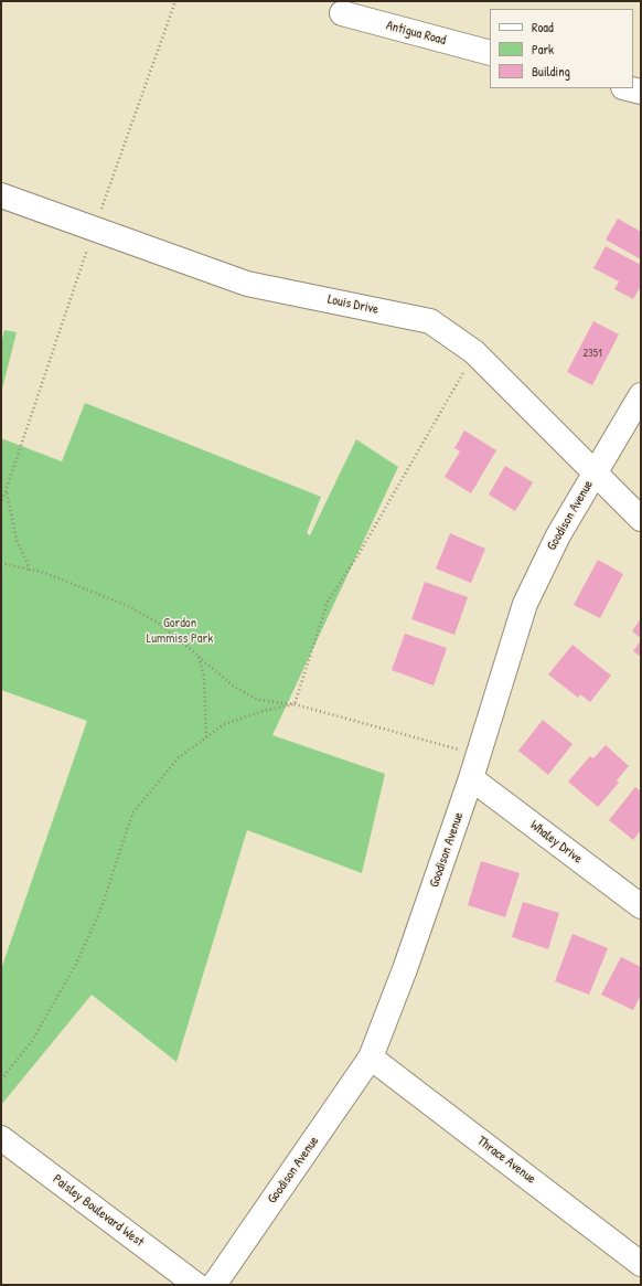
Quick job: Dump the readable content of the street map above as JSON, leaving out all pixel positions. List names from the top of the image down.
{
  "streets": {
    "street": [
      "Antigua Road",
      "Louis Drive",
      "Goodison Avenue",
      "Whaley Drive",
      "Thrace Avenue",
      "Paisley Boulevard West"
    ]
  },
  "crossings": [
    ["Louis Drive", "Goodison Avenue"],
    ["Goodison Avenue", "Whaley Drive"],
    ["Goodison Avenue", "Thrace Avenue"]
  ],
  "parks": ["Gordon Lummiss Park"],
  "house_numbers": ["2351"],
  "legend": ["Road", "Park", "Building"]
}
